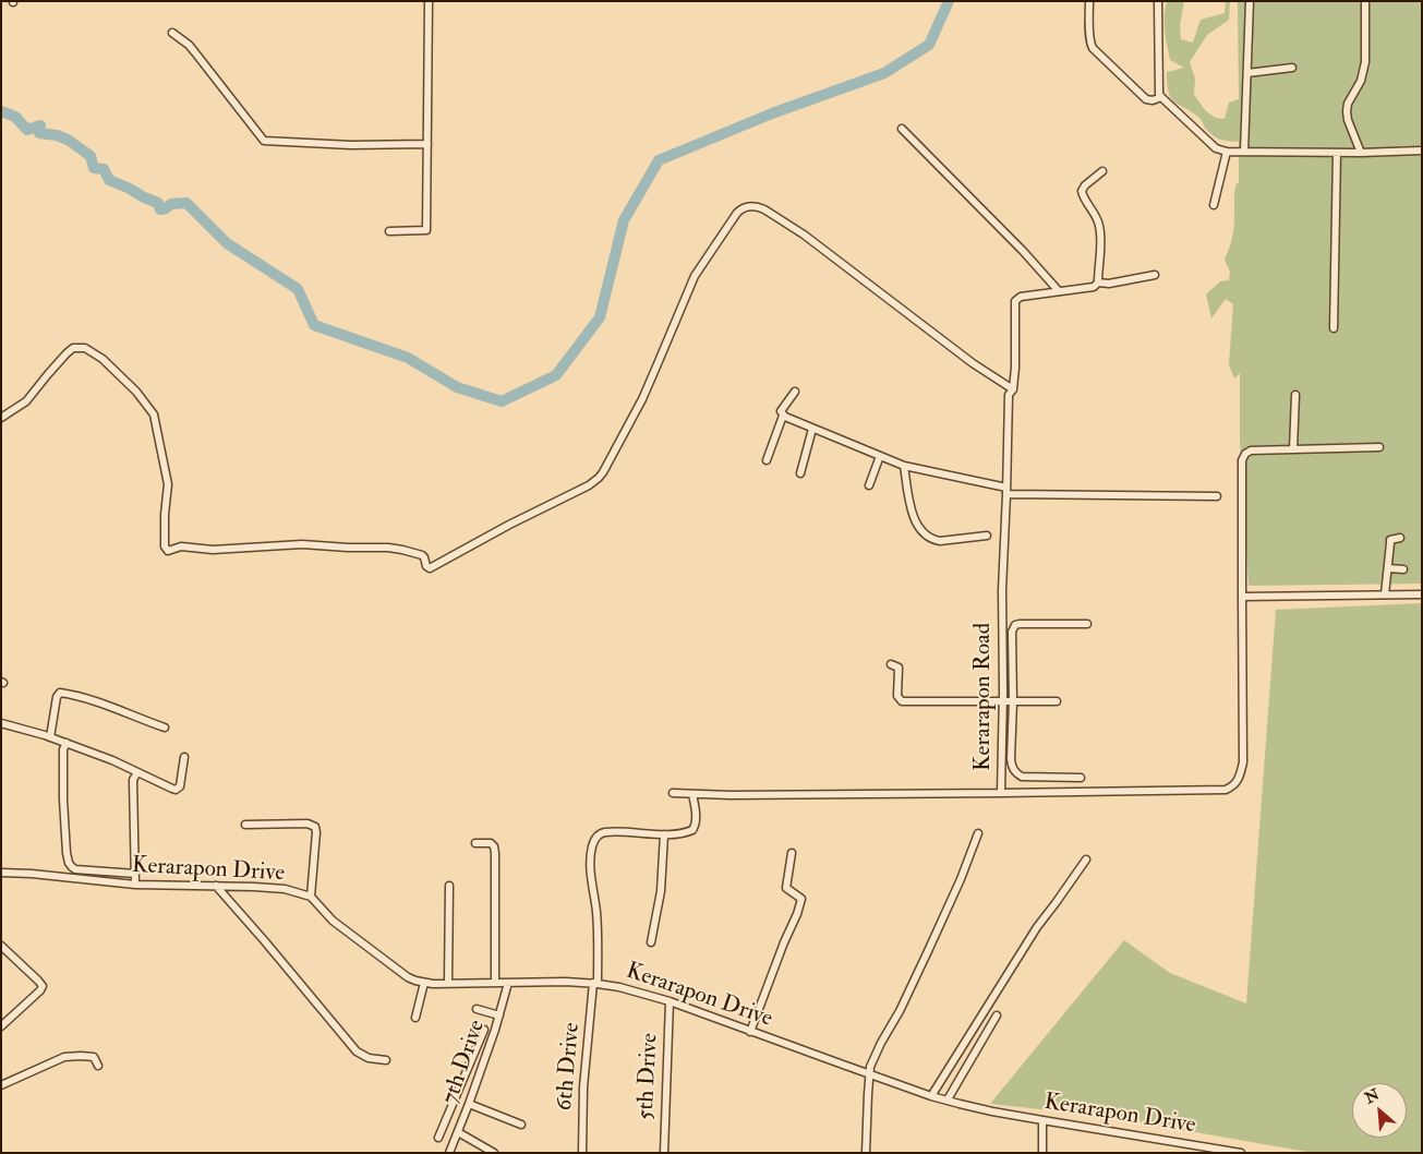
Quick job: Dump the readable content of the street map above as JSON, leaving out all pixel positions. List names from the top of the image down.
{
  "streets": {
    "street": [
      "Kerarapon Road",
      "Kerarapon Drive",
      "7th Drive",
      "6th Drive",
      "5th Drive"
    ]
  },
  "crossings": [
    ["Kerarapon Drive", "7th Drive"],
    ["Kerarapon Drive", "6th Drive"],
    ["Kerarapon Drive", "5th Drive"]
  ],
  "north": "top left"
}
